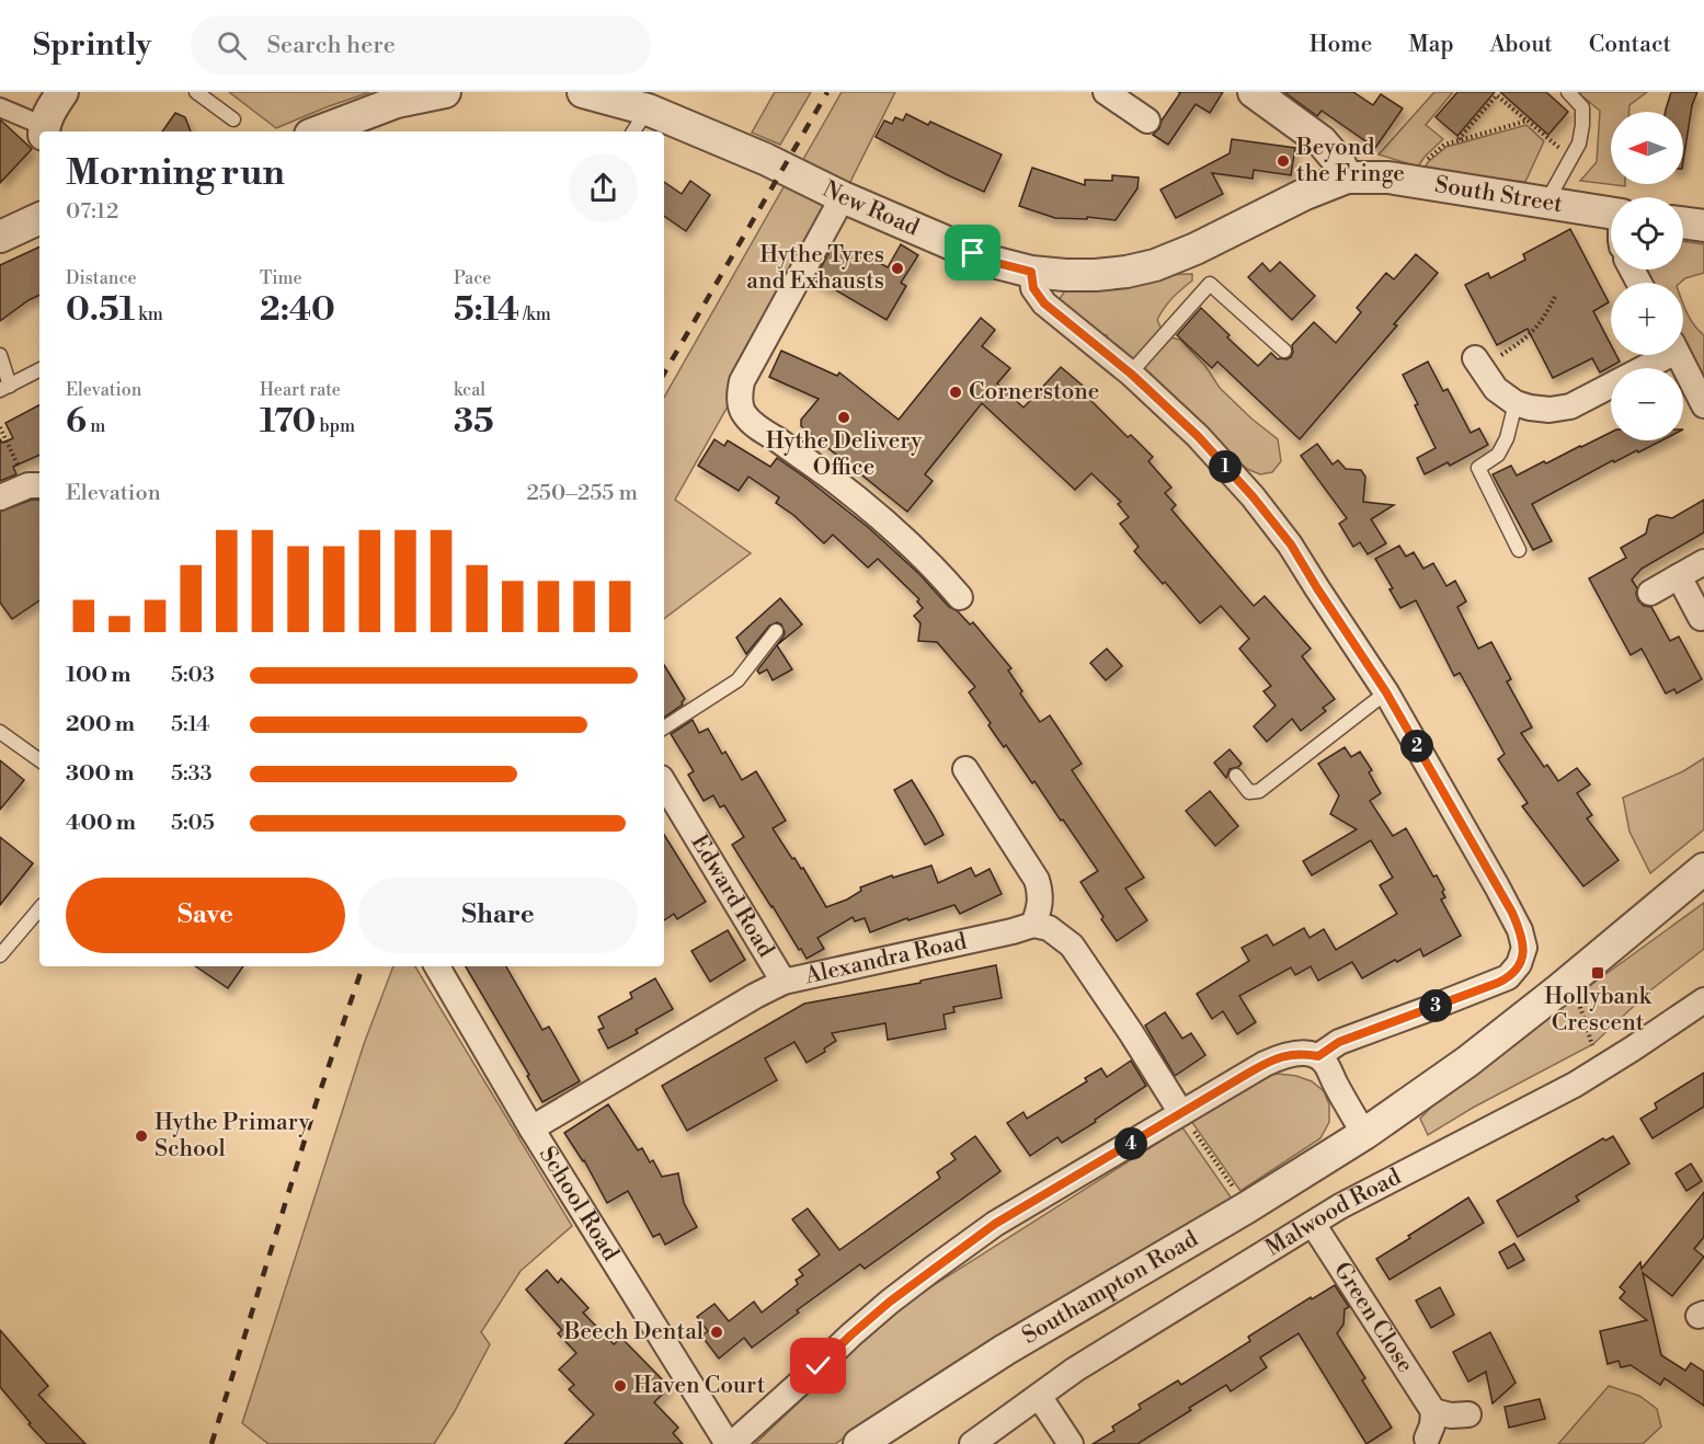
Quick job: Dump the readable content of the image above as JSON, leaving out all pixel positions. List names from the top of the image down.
{
  "streets": {
    "street": [
      "South Street",
      "New Road",
      "Edward Road",
      "Alexandra Road",
      "School Road",
      "Malwood Road",
      "Southampton Road",
      "Green Close"
    ]
  },
  "crossings": [
    ["South Street", "New Road"],
    ["Edward Road", "Alexandra Road"],
    ["Alexandra Road", "School Road"],
    ["Malwood Road", "Green Close"]
  ],
  "places": {
    "other": [
      "Beyond the Fringe",
      "Hythe Tyres and Exhausts",
      "Cornerstone",
      "Hythe Delivery Office",
      "Hythe Primary School",
      "Beech Dental",
      "Haven Court"
    ],
    "transit": ["Hollybank Crescent"]
  },
  "north": "left",
  "page": {
    "header": "Sprintly",
    "search": "Search here",
    "nav": [
      "Home",
      "Map",
      "About",
      "Contact"
    ],
    "map_buttons": ["+", "−"],
    "heading": ["Morning run", "07:12"],
    "stats": [
      ["Distance", "0.51 km"],
      ["Time", "2:40"],
      ["Pace", "5:14 /km"],
      ["Elevation", "6 m"],
      ["Heart rate", "170 bpm"],
      ["kcal", "35"]
    ],
    "pins": [
      "1",
      "2",
      "3",
      "4"
    ],
    "chart": ["Elevation", "250–255 m"],
    "list": [
      {
        "name": "100 m",
        "note": "5:03"
      },
      {
        "name": "200 m",
        "note": "5:14"
      },
      {
        "name": "300 m",
        "note": "5:33"
      },
      {
        "name": "400 m",
        "note": "5:05"
      }
    ],
    "buttons": ["Save", "Share"]
  }
}
